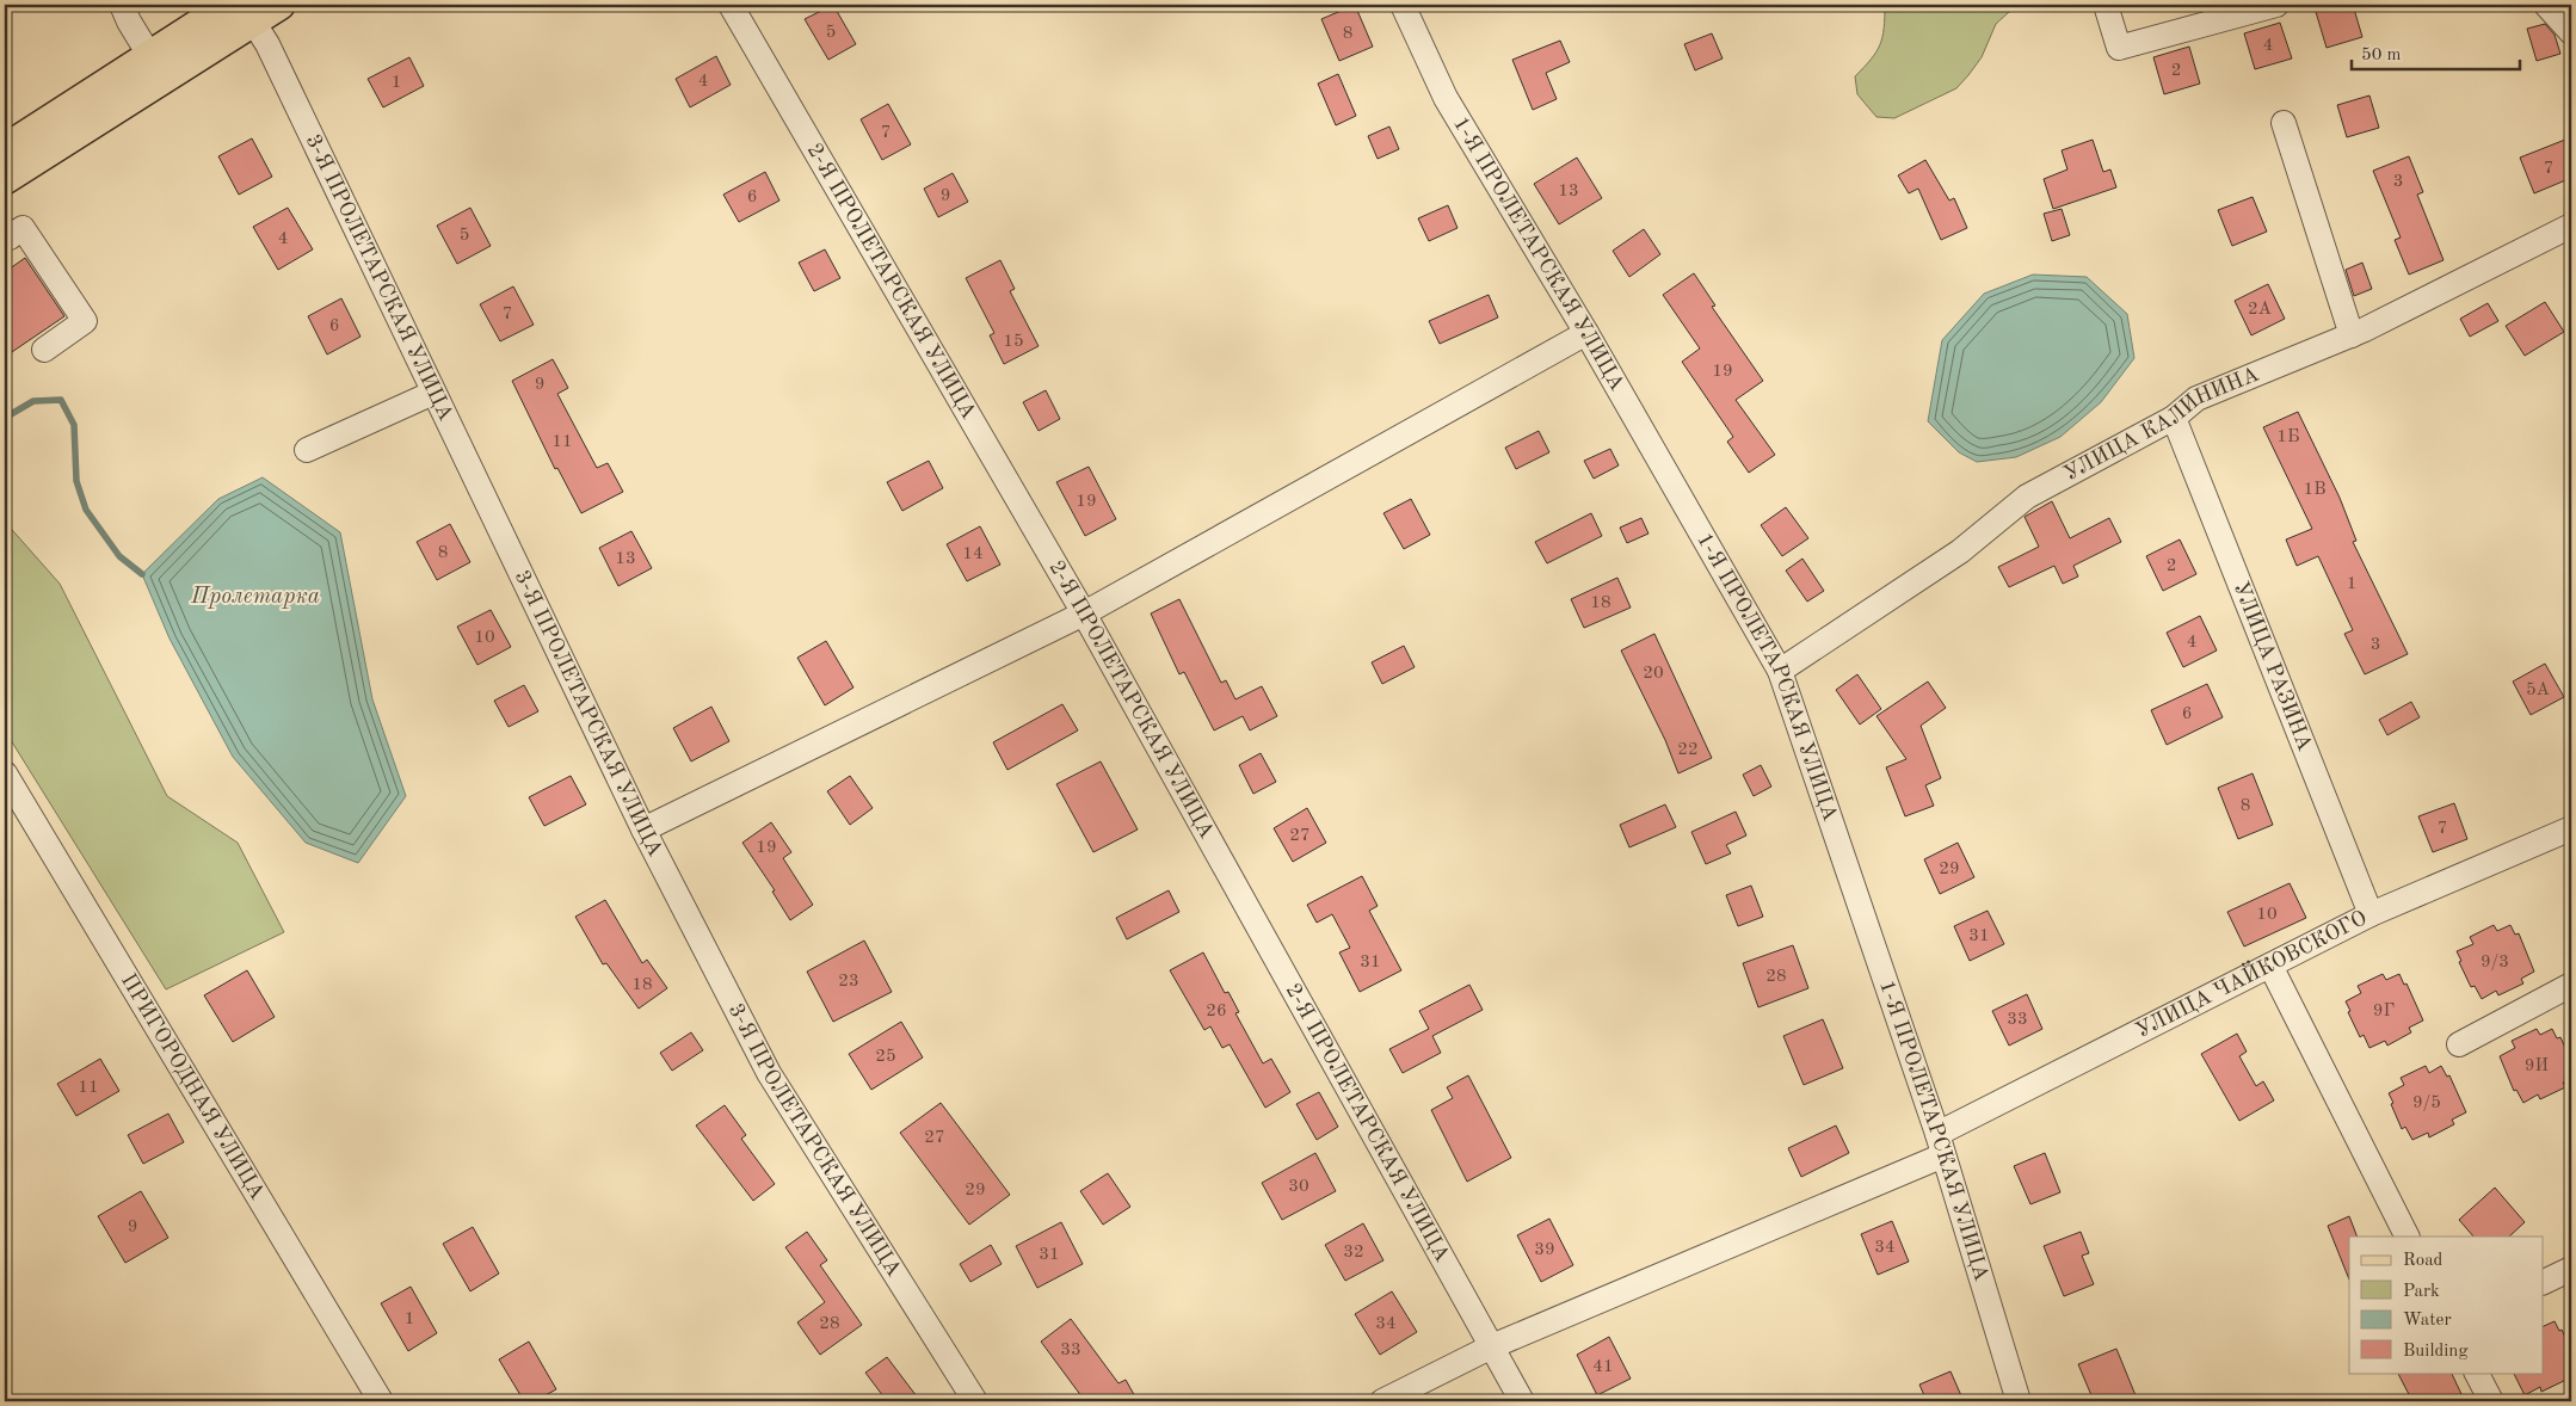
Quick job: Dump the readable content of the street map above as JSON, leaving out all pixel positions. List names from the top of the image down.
{
  "streets": {
    "street": [
      "1-Я ПРОЛЕТАРСКАЯ УЛИЦА",
      "3-Я ПРОЛЕТАРСКАЯ УЛИЦА",
      "2-Я ПРОЛЕТАРСКАЯ УЛИЦА",
      "УЛИЦА КАЛИНИНА",
      "УЛИЦА РАЗИНА",
      "УЛИЦА ЧАЙКОВСКОГО",
      "ПРИГОРОДНАЯ УЛИЦА"
    ]
  },
  "crossings": [
    ["1-Я ПРОЛЕТАРСКАЯ УЛИЦА", "УЛИЦА КАЛИНИНА"],
    ["1-Я ПРОЛЕТАРСКАЯ УЛИЦА", "УЛИЦА ЧАЙКОВСКОГО"],
    ["2-Я ПРОЛЕТАРСКАЯ УЛИЦА", "УЛИЦА ЧАЙКОВСКОГО"],
    ["УЛИЦА КАЛИНИНА", "УЛИЦА РАЗИНА"],
    ["УЛИЦА РАЗИНА", "УЛИЦА ЧАЙКОВСКОГО"]
  ],
  "water": ["Пролетарка"],
  "house_numbers": [
    "5",
    "8",
    "4",
    "2",
    "4",
    "1",
    "7",
    "7",
    "3",
    "13",
    "9",
    "6",
    "5",
    "4",
    "2А",
    "7",
    "6",
    "15",
    "19",
    "9",
    "1Б",
    "11",
    "1В",
    "19",
    "8",
    "14",
    "13",
    "2",
    "1",
    "18",
    "10",
    "4",
    "3",
    "20",
    "5А",
    "6",
    "22",
    "8",
    "7",
    "27",
    "19",
    "29",
    "10",
    "31",
    "31",
    "9/3",
    "28",
    "23",
    "18",
    "26",
    "9Г",
    "33",
    "25",
    "9И",
    "11",
    "9/5",
    "27",
    "30",
    "29",
    "9",
    "34",
    "39",
    "32",
    "31",
    "1",
    "28",
    "34",
    "33",
    "41"
  ],
  "legend": [
    "Road",
    "Park",
    "Water",
    "Building"
  ],
  "scale_bar": "50 m"
}
